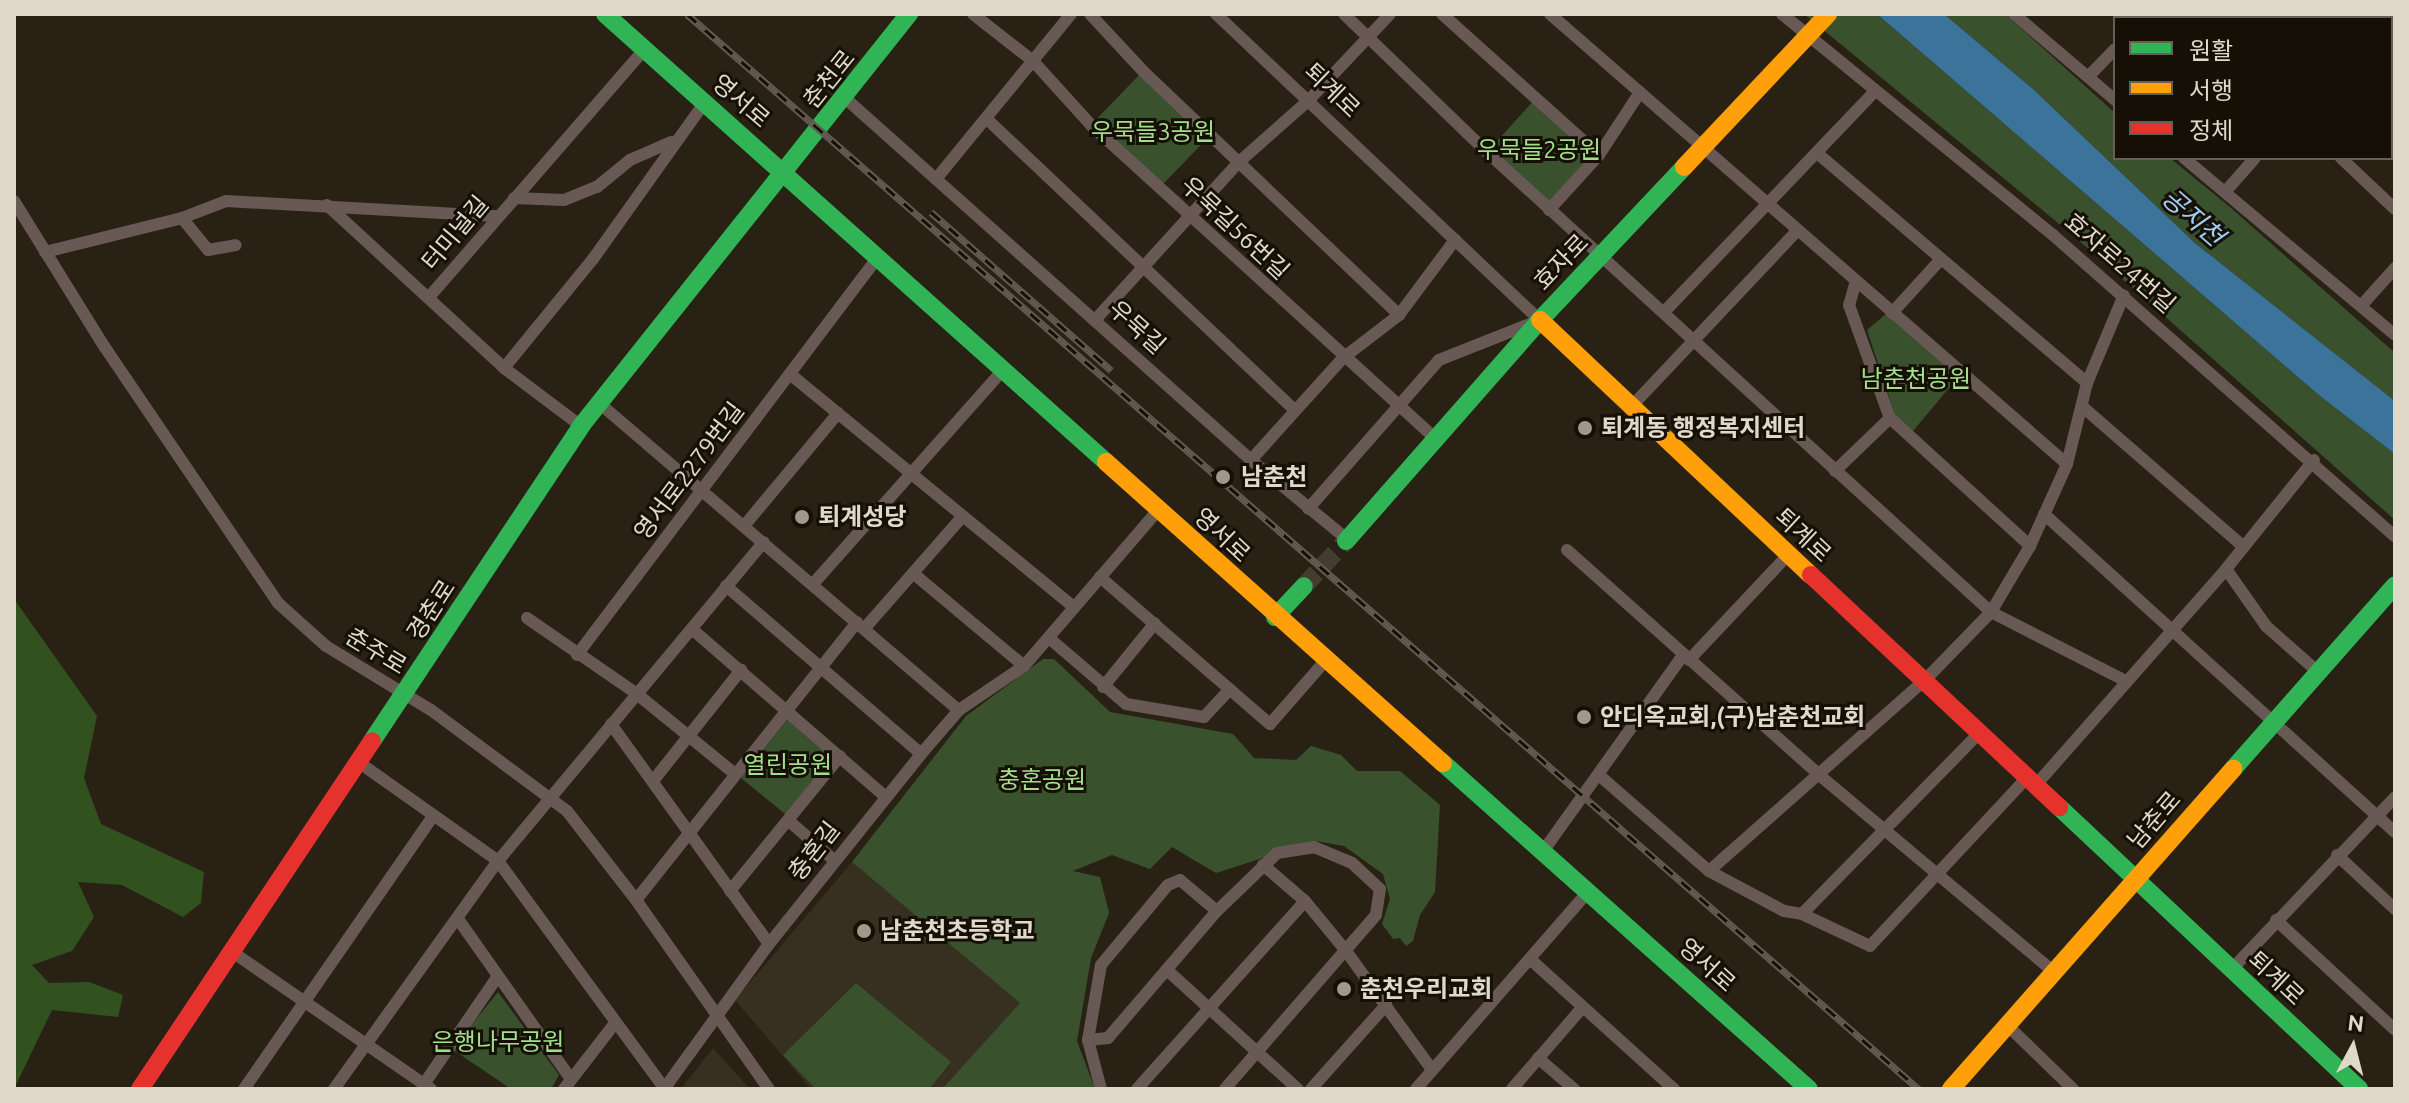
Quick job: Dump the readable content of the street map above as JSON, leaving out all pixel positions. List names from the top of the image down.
{
  "streets": {
    "street": [
      "춘천로",
      "퇴계로",
      "영서로",
      "우묵길56번길",
      "터미널길",
      "효자로",
      "효자로24번길",
      "우묵길",
      "영서로2279번길",
      "경춘로",
      "춘주로",
      "남춘로",
      "충혼길"
    ]
  },
  "crossings": [
    ["춘천로", "영서로"],
    ["춘천로", "우묵길"],
    ["춘천로", "경춘로"],
    ["퇴계로", "효자로"],
    ["퇴계로", "남춘로"],
    ["영서로", "터미널길"],
    ["영서로", "영서로2279번길"],
    ["영서로", "경춘로"],
    ["영서로", "충혼길"],
    ["우묵길56번길", "효자로"],
    ["터미널길", "경춘로"],
    ["효자로", "효자로24번길"],
    ["효자로", "우묵길"],
    ["경춘로", "춘주로"],
    ["춘주로", "충혼길"]
  ],
  "water": ["공지천"],
  "parks": [
    "우묵들3공원",
    "우묵들2공원",
    "남춘천공원",
    "열린공원",
    "충혼공원",
    "은행나무공원"
  ],
  "places": [
    "퇴계동 행정복지센터",
    "남춘천",
    "퇴계성당",
    "안디옥교회,(구)남춘천교회",
    "남춘천초등학교",
    "춘천우리교회"
  ],
  "legend": ["원활", "서행", "정체"],
  "north": "top"
}
